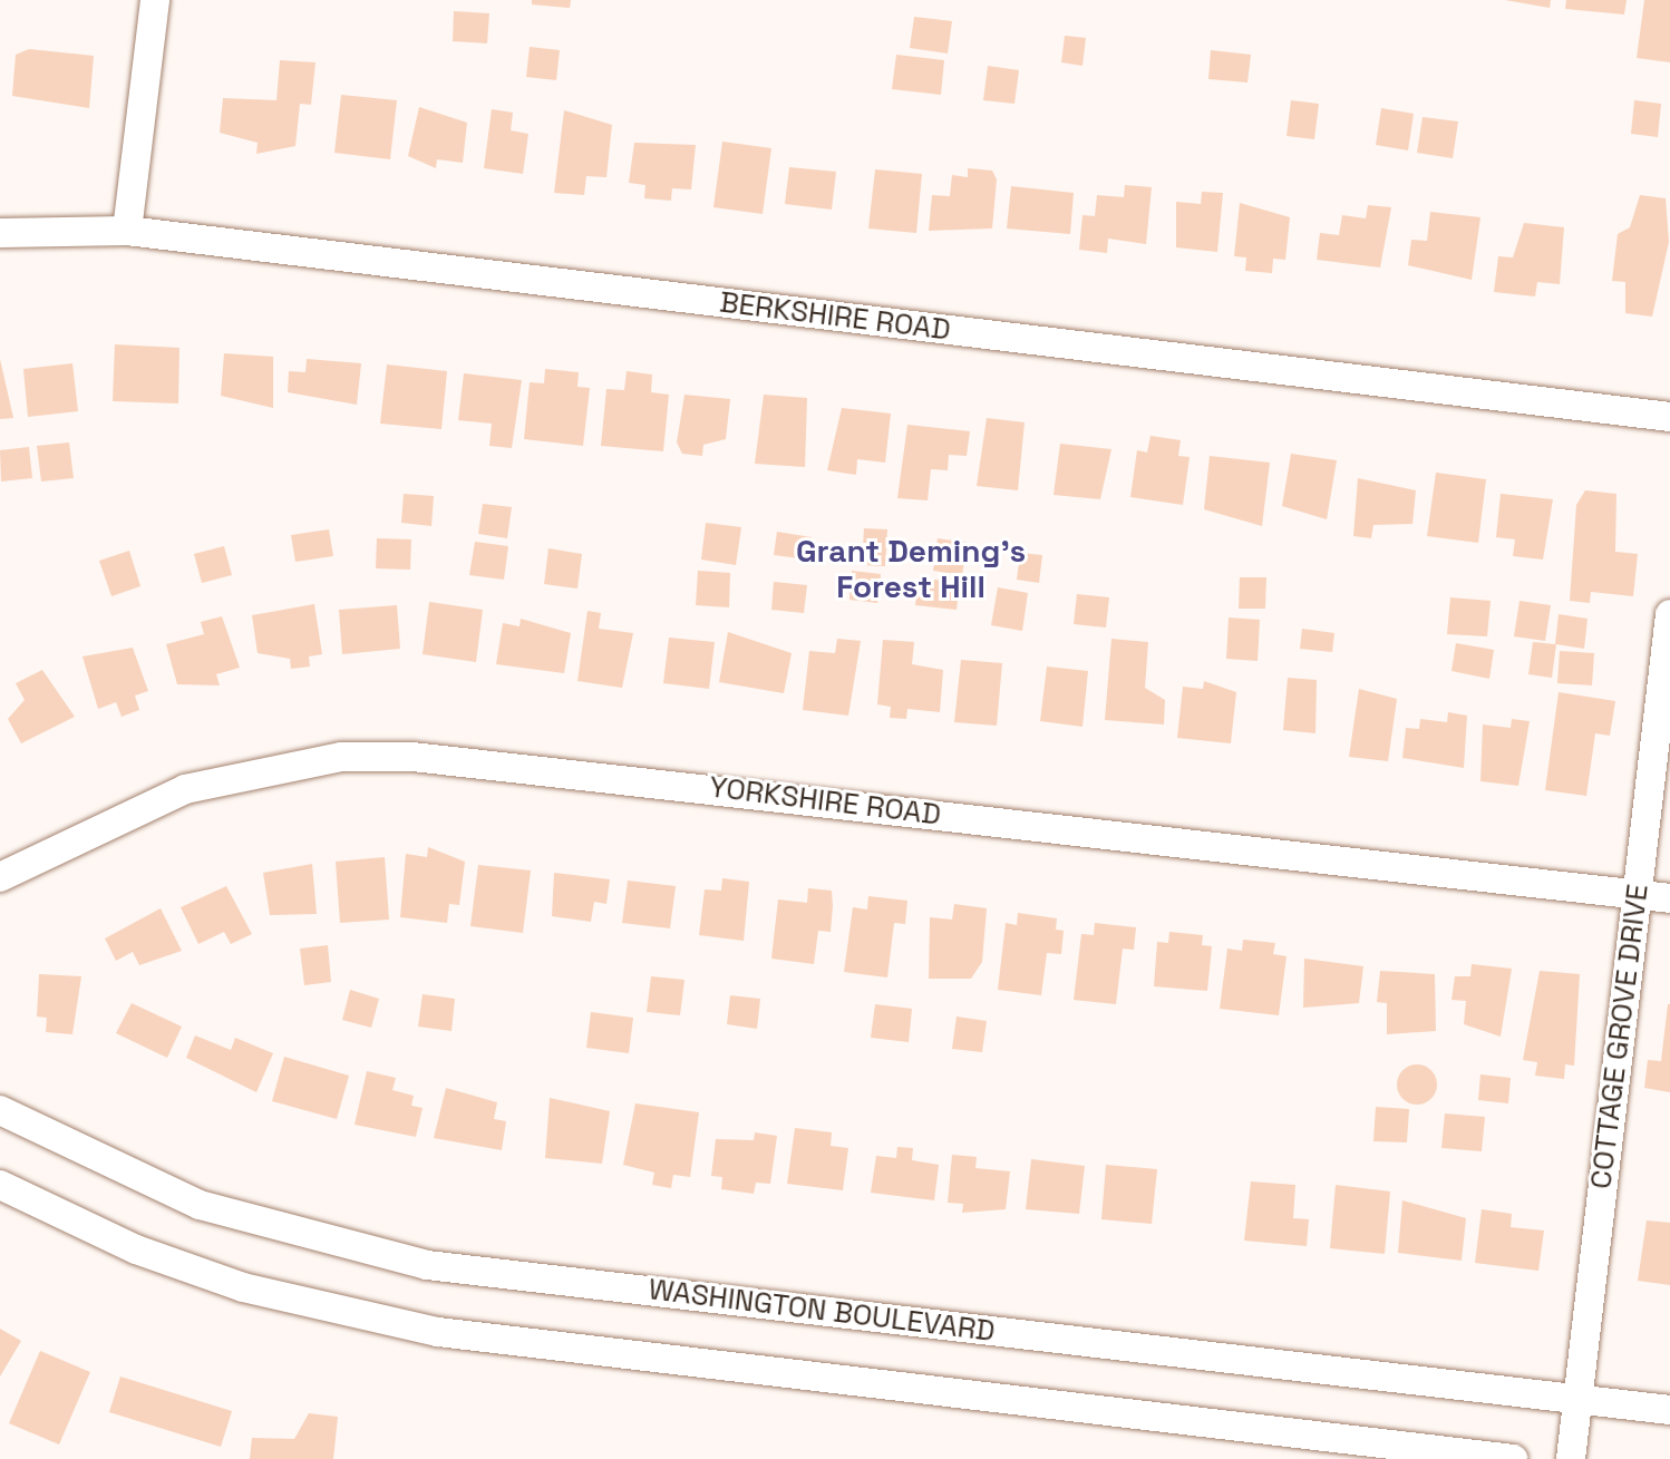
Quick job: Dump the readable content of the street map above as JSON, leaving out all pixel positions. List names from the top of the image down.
{
  "streets": {
    "street": [
      "BERKSHIRE ROAD",
      "YORKSHIRE ROAD",
      "COTTAGE GROVE DRIVE",
      "WASHINGTON BOULEVARD"
    ]
  },
  "crossings": [
    ["YORKSHIRE ROAD", "COTTAGE GROVE DRIVE"],
    ["COTTAGE GROVE DRIVE", "WASHINGTON BOULEVARD"]
  ],
  "districts": ["Grant Deming's Forest Hill"]
}
